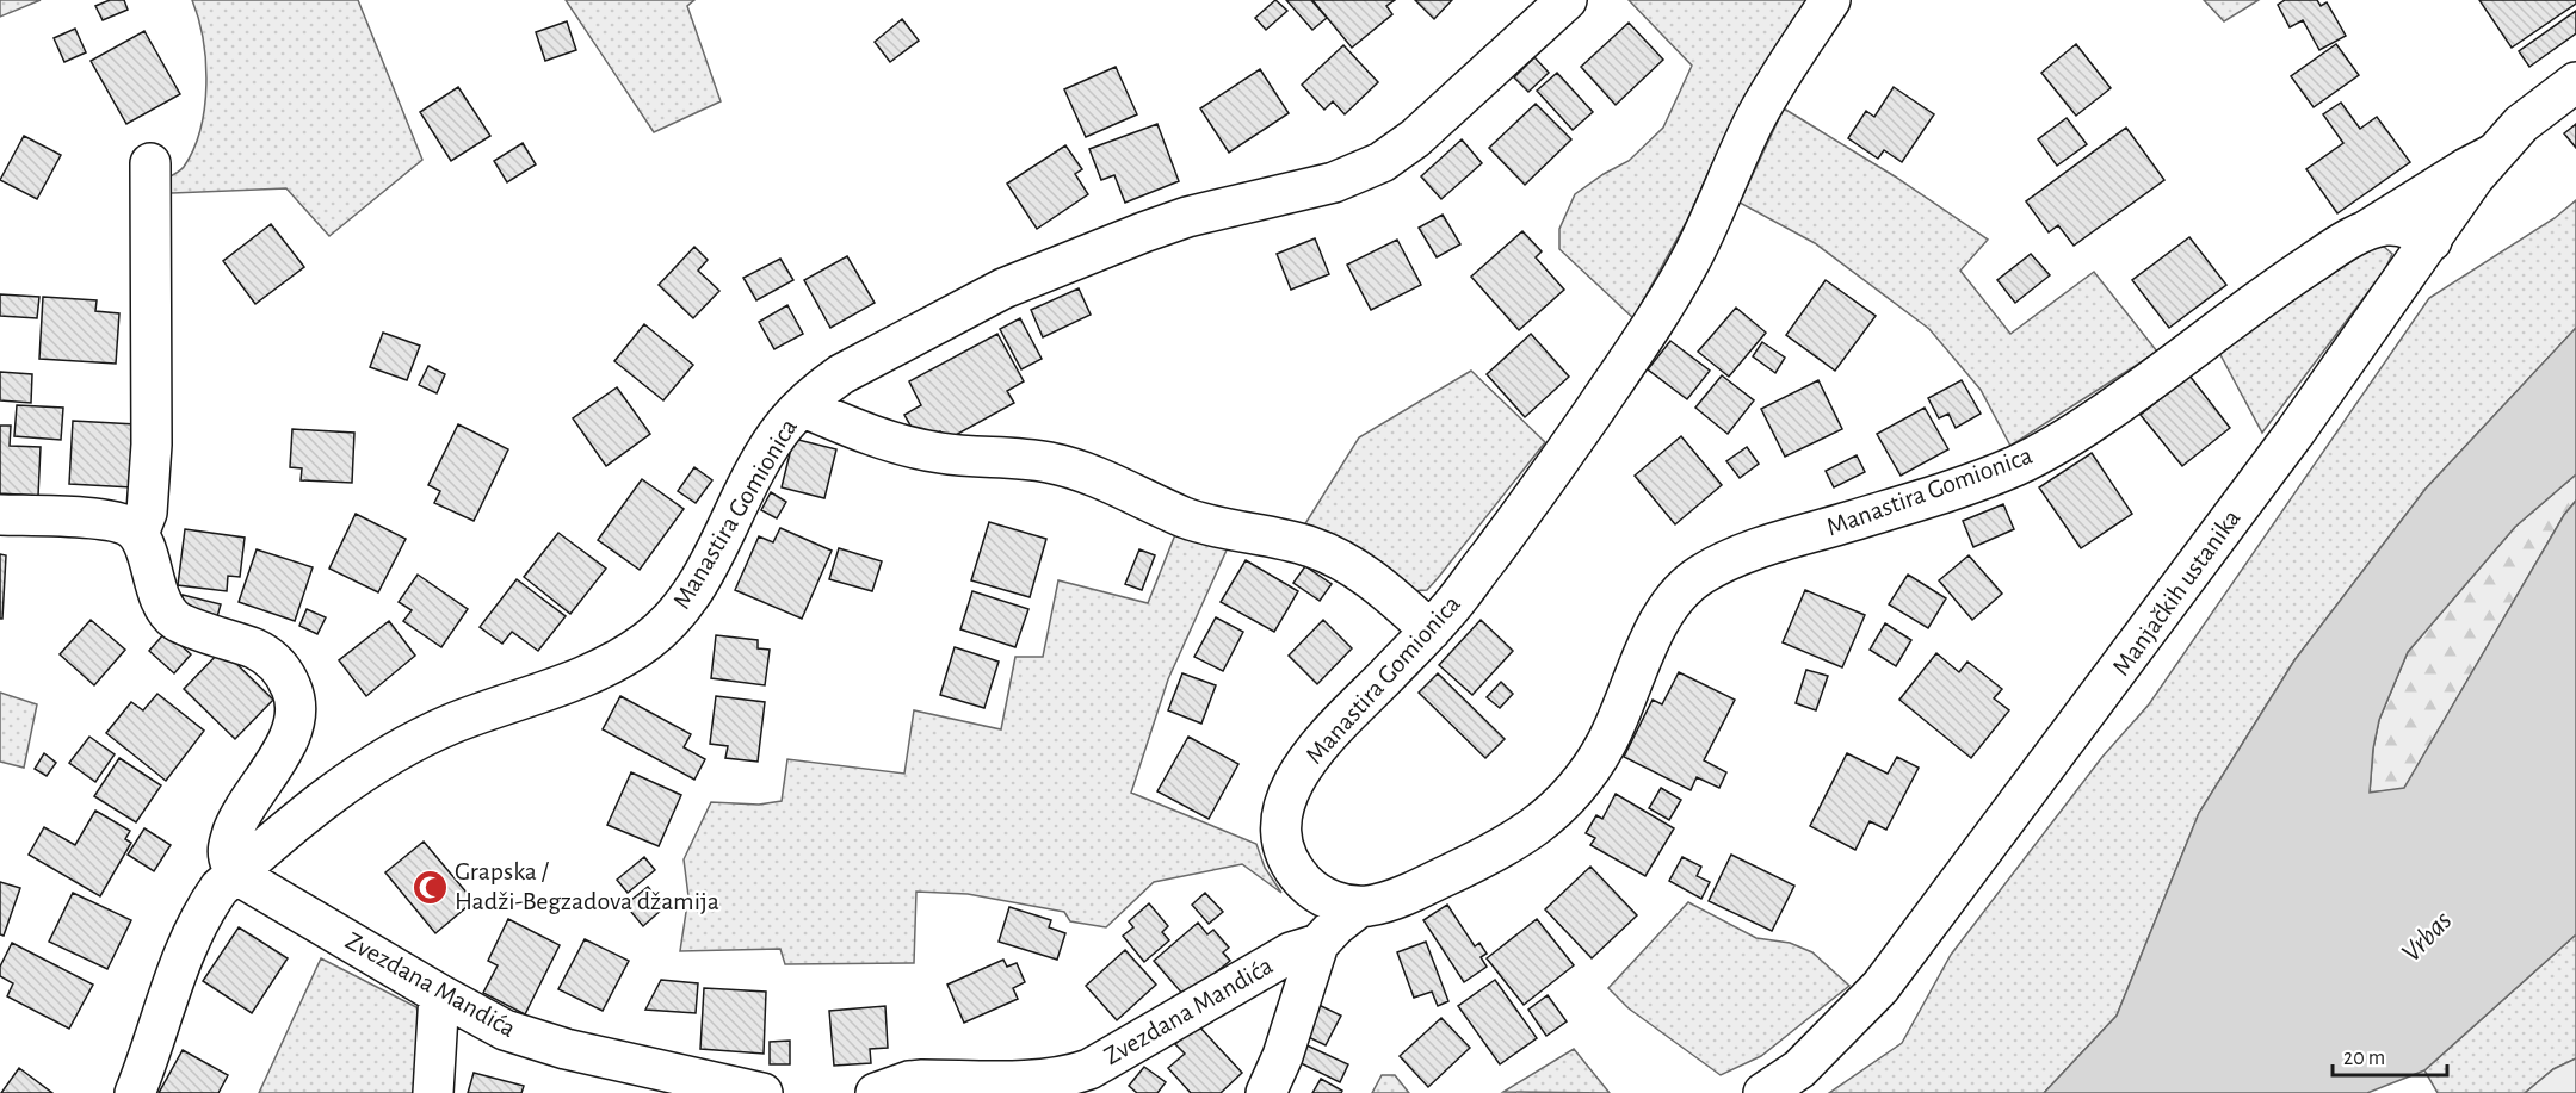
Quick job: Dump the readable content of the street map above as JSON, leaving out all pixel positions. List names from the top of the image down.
{
  "streets": {
    "street": ["Manastira Gomionica", "Manjačkih ustanika", "Zvezdana Mandića"]
  },
  "crossings": [
    ["Manastira Gomionica", "Manjačkih ustanika"],
    ["Manastira Gomionica", "Zvezdana Mandića"]
  ],
  "water": ["Vrbas"],
  "places": {
    "mosque": ["Grapska / Hadži-Begzadova džamija"]
  },
  "scale_bar": "20 m"
}
